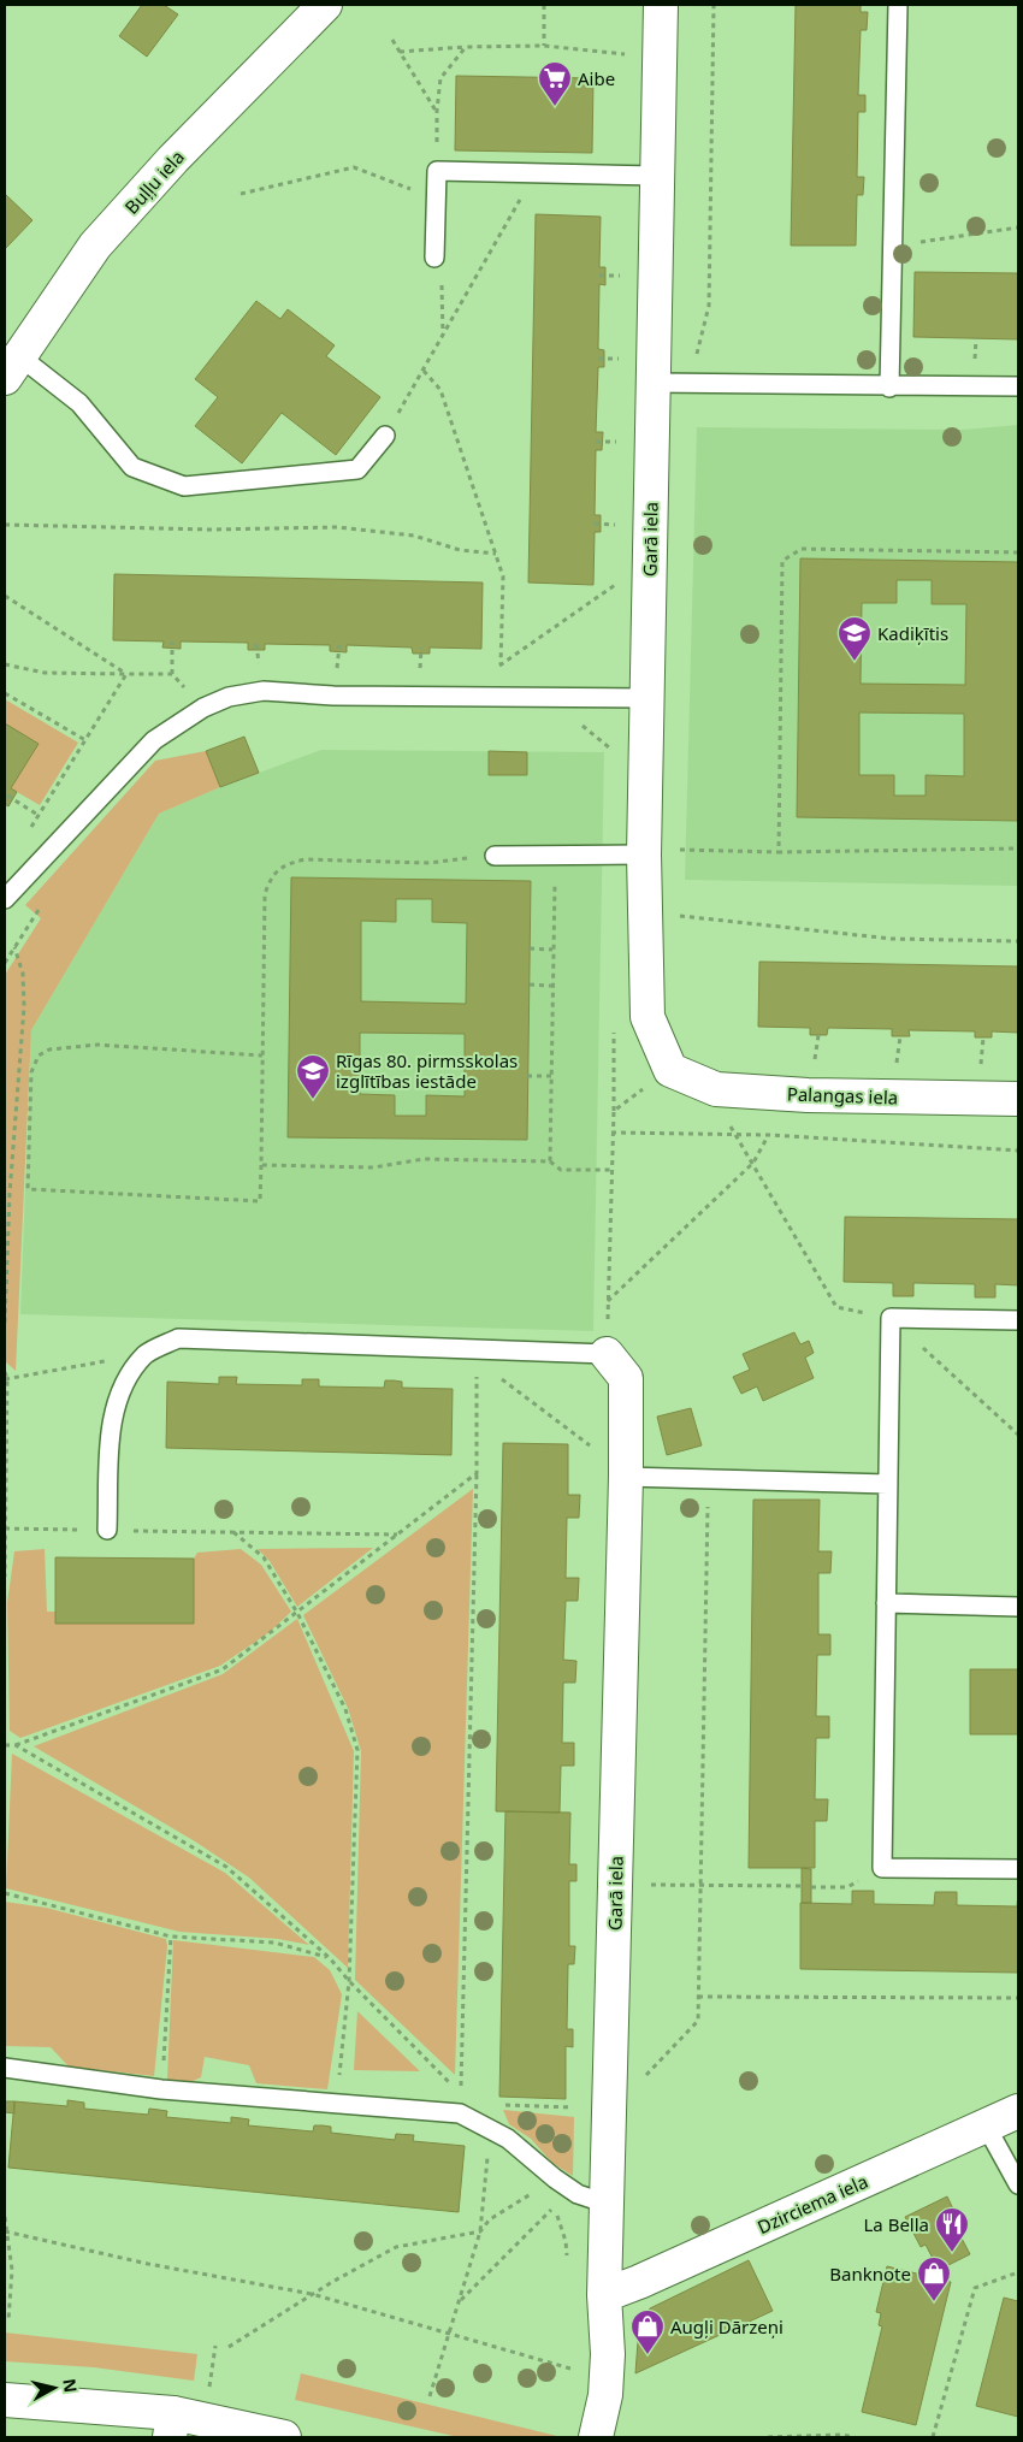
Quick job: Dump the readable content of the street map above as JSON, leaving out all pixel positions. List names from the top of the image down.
{
  "streets": {
    "street": [
      "Buļļu iela",
      "Garā iela",
      "Palangas iela",
      "Dzirciema iela"
    ]
  },
  "crossings": [
    ["Garā iela", "Palangas iela"],
    ["Garā iela", "Dzirciema iela"]
  ],
  "places": {
    "supermarket": ["Aibe"],
    "school or university": ["Kadiķītis", "Rīgas 80. pirmsskolas izglītības iestāde"],
    "restaurant": ["La Bella"],
    "shop": ["Banknote", "Augļi Dārzeņi"]
  },
  "north": "right"
}
